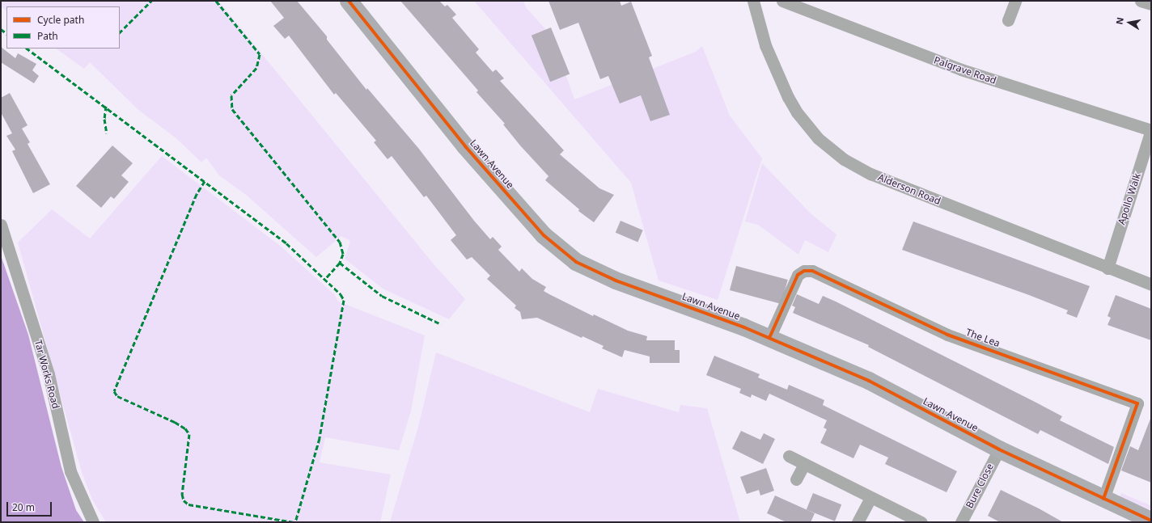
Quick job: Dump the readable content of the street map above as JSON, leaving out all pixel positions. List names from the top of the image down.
{
  "streets": {
    "main road": ["Lawn Avenue"],
    "street": [
      "Palgrave Road",
      "Alderson Road",
      "Apollo Walk",
      "The Lea",
      "Tar Works Road",
      "Bure Close"
    ]
  },
  "crossings": [
    ["Palgrave Road", "Apollo Walk"],
    ["Lawn Avenue", "The Lea"],
    ["Lawn Avenue", "Bure Close"],
    ["Alderson Road", "Apollo Walk"]
  ],
  "legend": ["Cycle path", "Path"],
  "scale_bar": "20 m",
  "north": "left"
}
